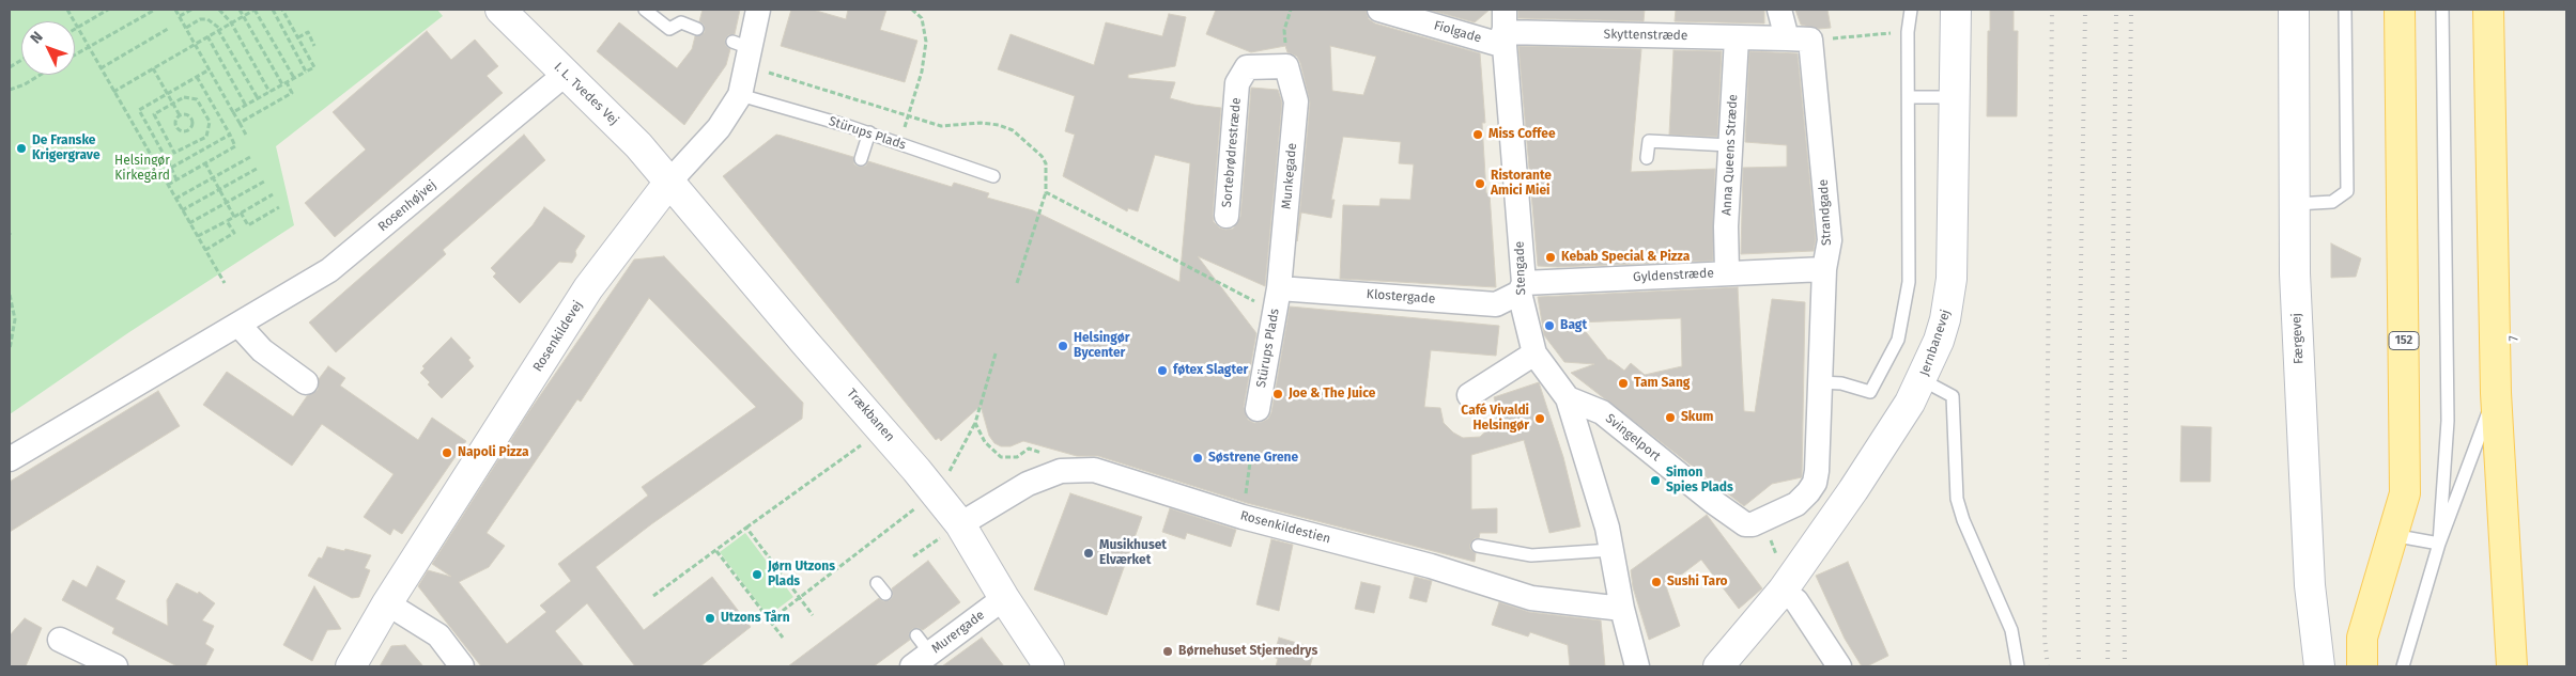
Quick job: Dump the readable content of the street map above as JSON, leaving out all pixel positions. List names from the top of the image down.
{
  "streets": {
    "main road": [
      "I. L. Tvedes Vej",
      "Rosenkildevej",
      "Færgevej",
      "152",
      "Jernbanevej",
      "Trækbanen"
    ],
    "street": [
      "Fiolgade",
      "Skyttenstræde",
      "Stürups Plads",
      "Sortebrødrestræde",
      "Anna Queens Stræde",
      "Munkegade",
      "Rosenhøjvej",
      "Strandgade",
      "Stengade",
      "Gyldenstræde",
      "Klostergade",
      "Svingelport",
      "Rosenkildestien",
      "Murergade"
    ]
  },
  "crossings": [
    ["Fiolgade", "Skyttenstræde"],
    ["Fiolgade", "Stengade"],
    ["Skyttenstræde", "Anna Queens Stræde"],
    ["Skyttenstræde", "Stengade"],
    ["I. L. Tvedes Vej", "Rosenhøjvej"],
    ["I. L. Tvedes Vej", "Rosenkildevej"],
    ["I. L. Tvedes Vej", "Trækbanen"],
    ["Stürups Plads", "Munkegade"],
    ["Stürups Plads", "Klostergade"],
    ["Stürups Plads", "Rosenkildevej"],
    ["Sortebrødrestræde", "Munkegade"],
    ["Anna Queens Stræde", "Gyldenstræde"],
    ["Munkegade", "Klostergade"],
    ["Strandgade", "Gyldenstræde"],
    ["Strandgade", "Svingelport"],
    ["Stengade", "Gyldenstræde"],
    ["Stengade", "Klostergade"],
    ["Stengade", "Svingelport"],
    ["Stengade", "Rosenkildestien"],
    ["Gyldenstræde", "Klostergade"],
    ["Rosenkildevej", "Trækbanen"],
    ["Trækbanen", "Rosenkildestien"],
    ["Trækbanen", "Murergade"]
  ],
  "parks": ["Helsingør Kirkegård"],
  "places": [
    "Miss Coffee",
    "De Franske Krigergrave",
    "Ristorante Amici Miei",
    "Kebab Special & Pizza",
    "Bagt",
    "Helsingør Bycenter",
    "føtex Slagter",
    "Tam Sang",
    "Joe & The Juice",
    "Skum",
    "Café Vivaldi Helsingør",
    "Napoli Pizza",
    "Søstrene Grene",
    "Simon Spies Plads",
    "Musikhuset Elværket",
    "Jørn Utzons Plads",
    "Sushi Taro",
    "Utzons Tårn",
    "Børnehuset Stjernedrys"
  ],
  "north": "top left"
}
